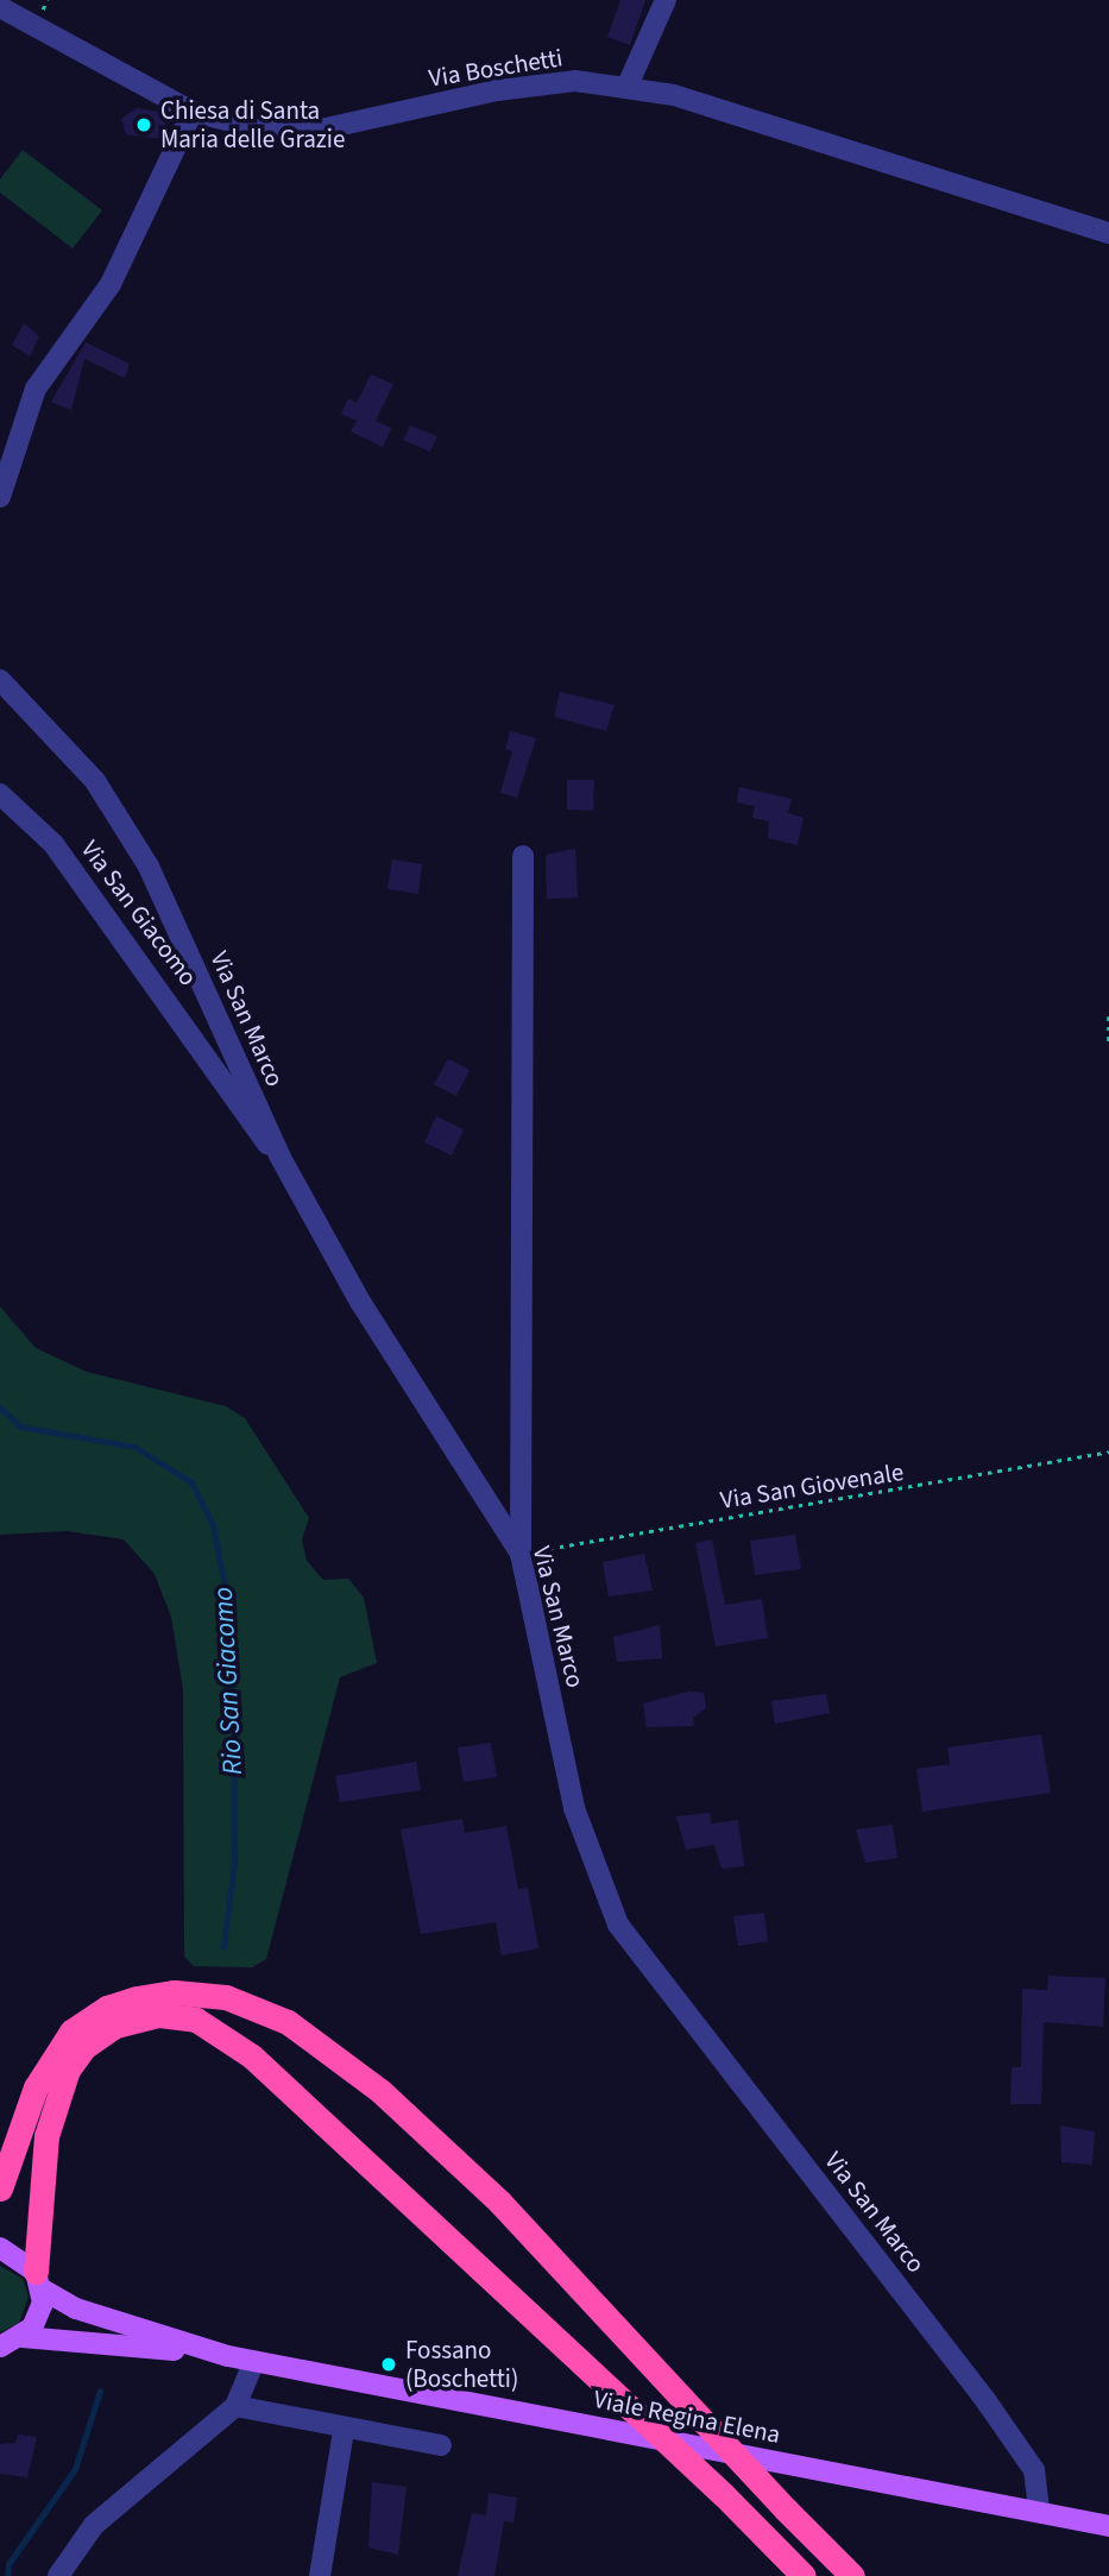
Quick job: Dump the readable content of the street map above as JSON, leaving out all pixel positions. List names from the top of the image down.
{
  "streets": {
    "main road": ["Viale Regina Elena"],
    "street": ["Via Boschetti", "Via San Giacomo", "Via San Marco"],
    "path": ["Via San Giovenale"]
  },
  "crossings": [
    ["Via San Giacomo", "Via San Marco"],
    ["Via San Marco", "Via San Giovenale"],
    ["Via San Marco", "Viale Regina Elena"]
  ],
  "water": ["Rio San Giacomo"],
  "places": ["Chiesa di Santa Maria delle Grazie", "Fossano (Boschetti)"]
}
